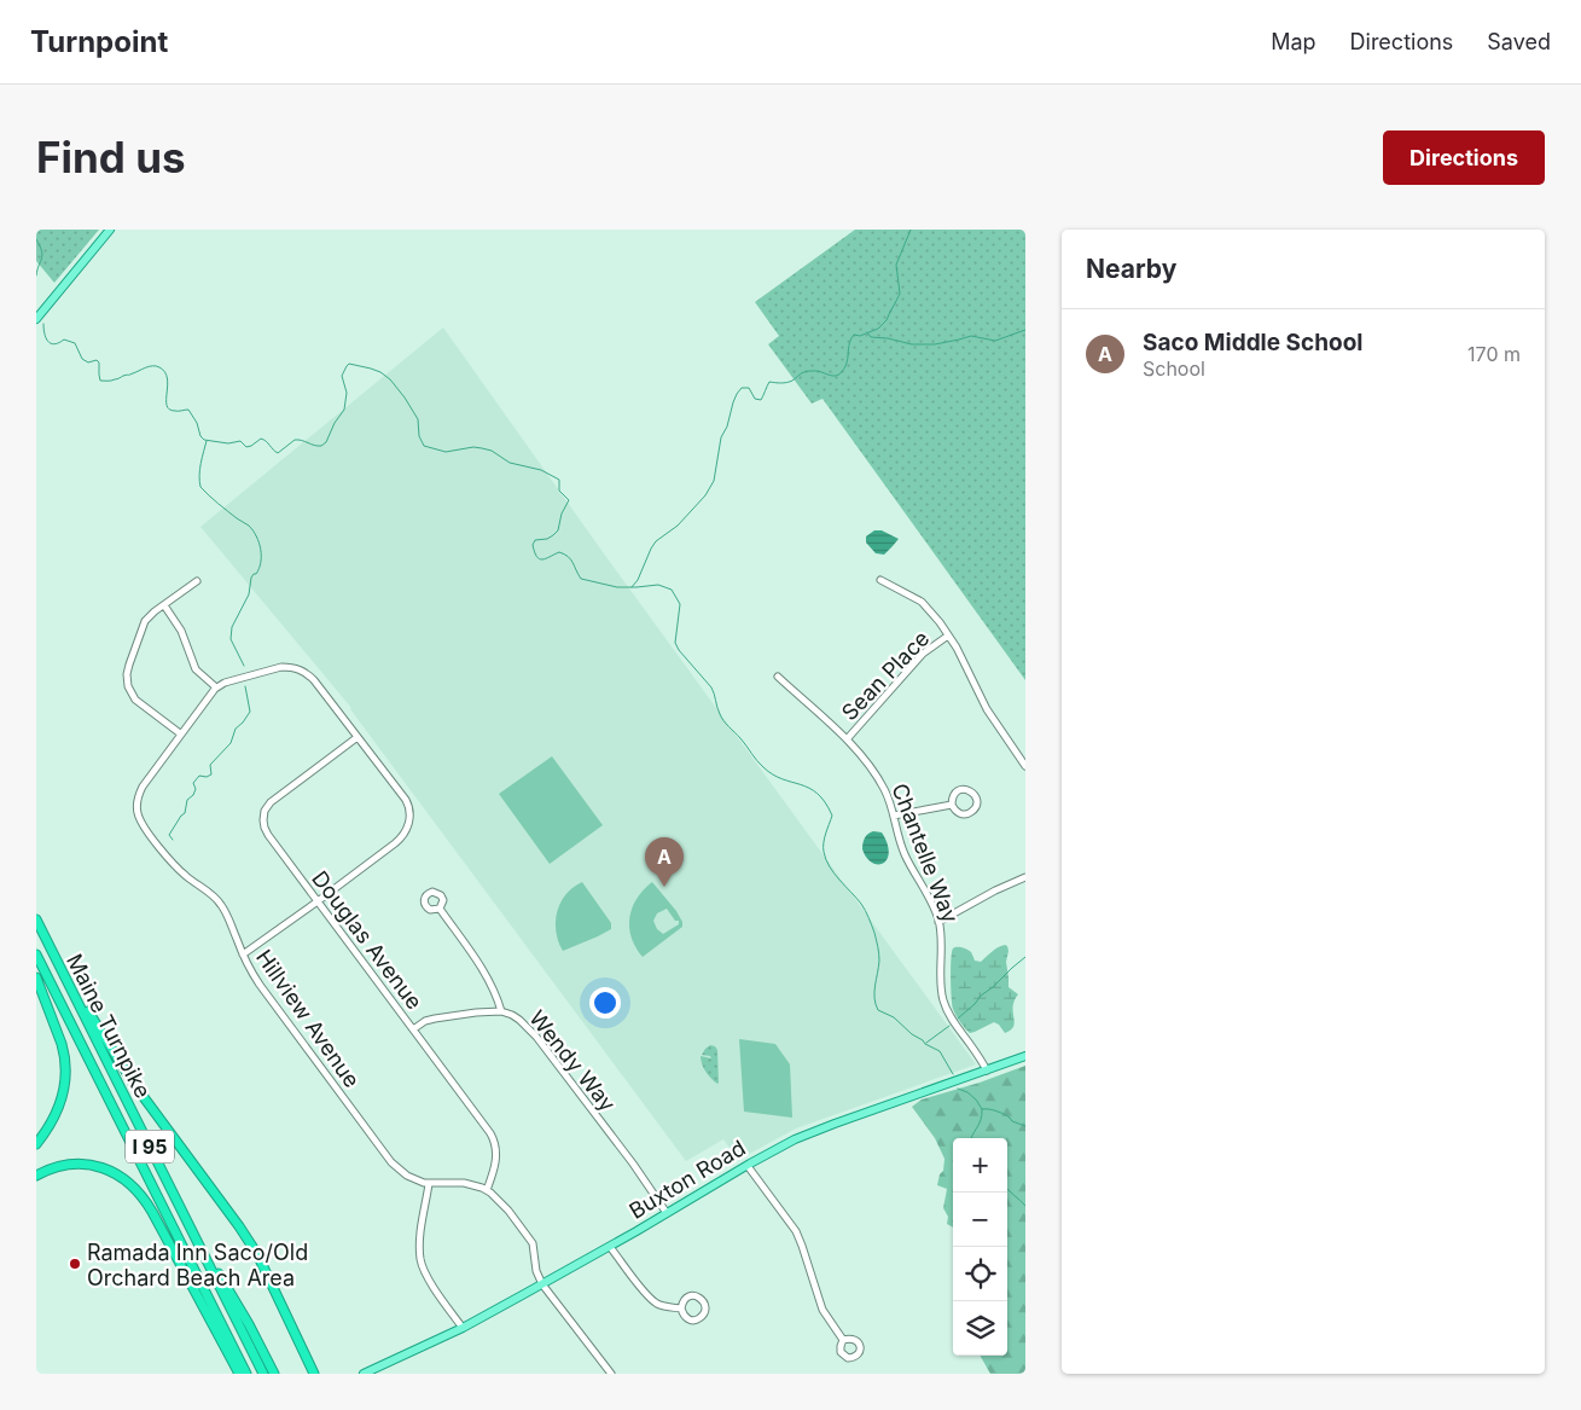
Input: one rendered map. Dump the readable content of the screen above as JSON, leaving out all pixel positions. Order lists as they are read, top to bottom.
{
  "streets": {
    "highway": ["Maine Turnpike", "I 95"],
    "main road": ["Buxton Road"],
    "street": [
      "Sean Place",
      "Chantelle Way",
      "Douglas Avenue",
      "Hillview Avenue",
      "Wendy Way"
    ]
  },
  "crossings": [
    ["Sean Place", "Chantelle Way"],
    ["Chantelle Way", "Buxton Road"],
    ["Douglas Avenue", "Hillview Avenue"],
    ["Douglas Avenue", "Wendy Way"],
    ["Hillview Avenue", "Buxton Road"],
    ["Wendy Way", "Buxton Road"]
  ],
  "places": ["Ramada Inn Saco/Old Orchard Beach Area"],
  "page": {
    "header": "Turnpoint",
    "nav": ["Map", "Directions", "Saved"],
    "buttons": "Directions",
    "title": "Find us",
    "heading": "Nearby",
    "list": [
      {
        "mark": "A",
        "name": "Saco Middle School",
        "note": "School",
        "value": "170 m"
      }
    ],
    "pins": "A",
    "map_buttons": ["+", "−"]
  }
}
